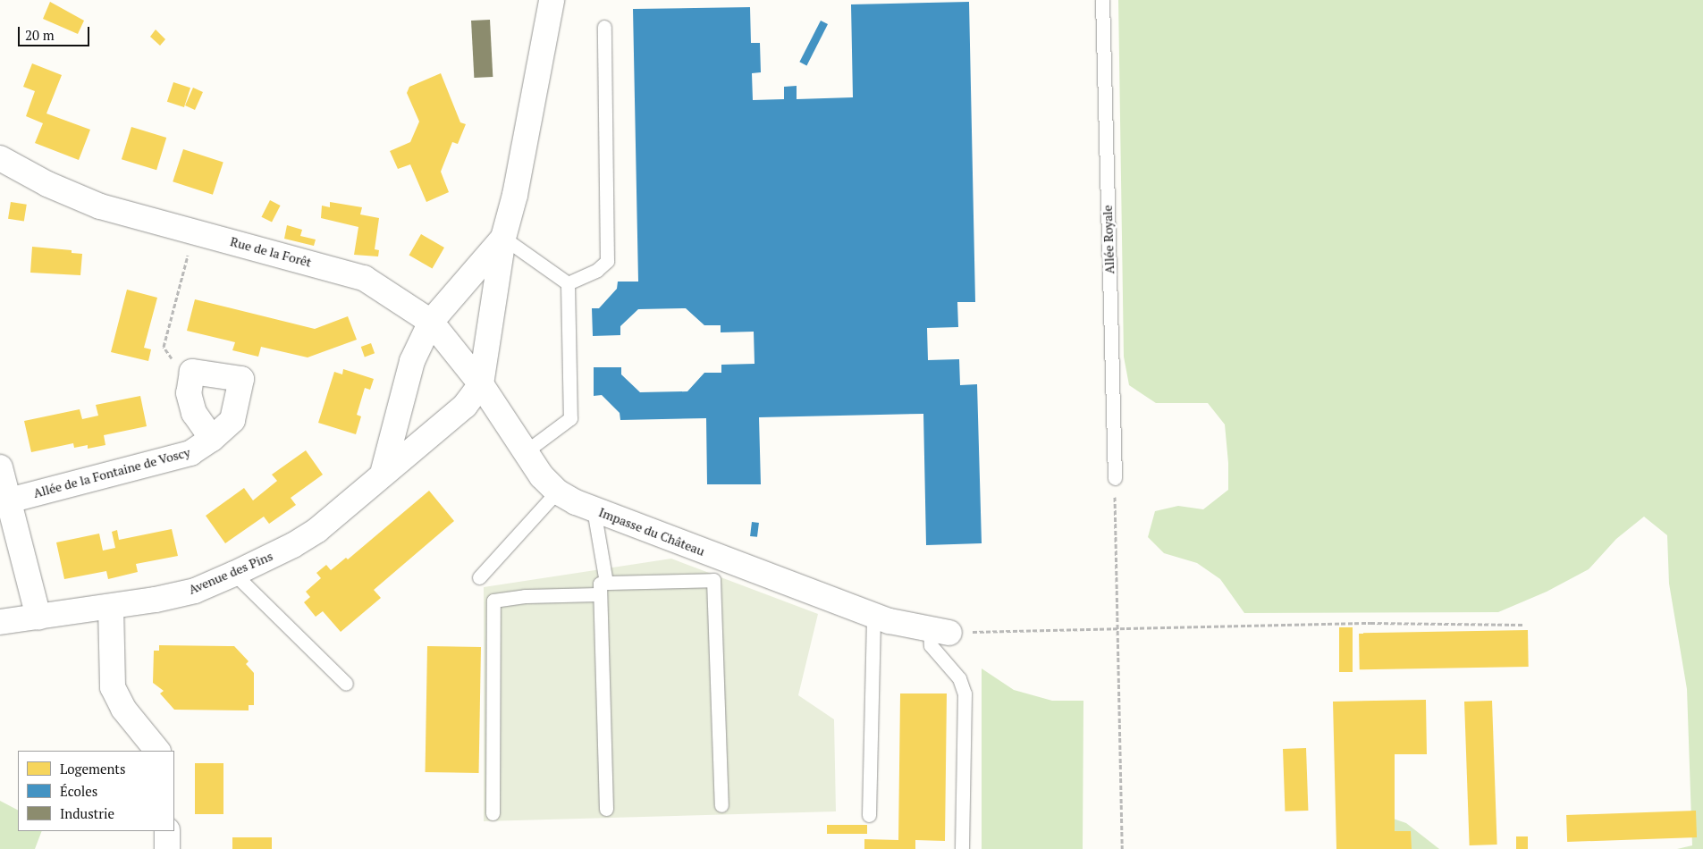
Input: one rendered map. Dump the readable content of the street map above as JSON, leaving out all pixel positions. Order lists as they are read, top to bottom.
{
  "streets": {
    "street": [
      "Rue de la Forêt",
      "Allée de la Fontaine de Voscy",
      "Impasse du Château",
      "Avenue des Pins"
    ],
    "lane": ["Allée Royale"]
  },
  "crossings": [
    ["Rue de la Forêt", "Impasse du Château"],
    ["Impasse du Château", "Avenue des Pins"]
  ],
  "legend": ["Logements", "Écoles", "Industrie"],
  "scale_bar": "20 m"
}
